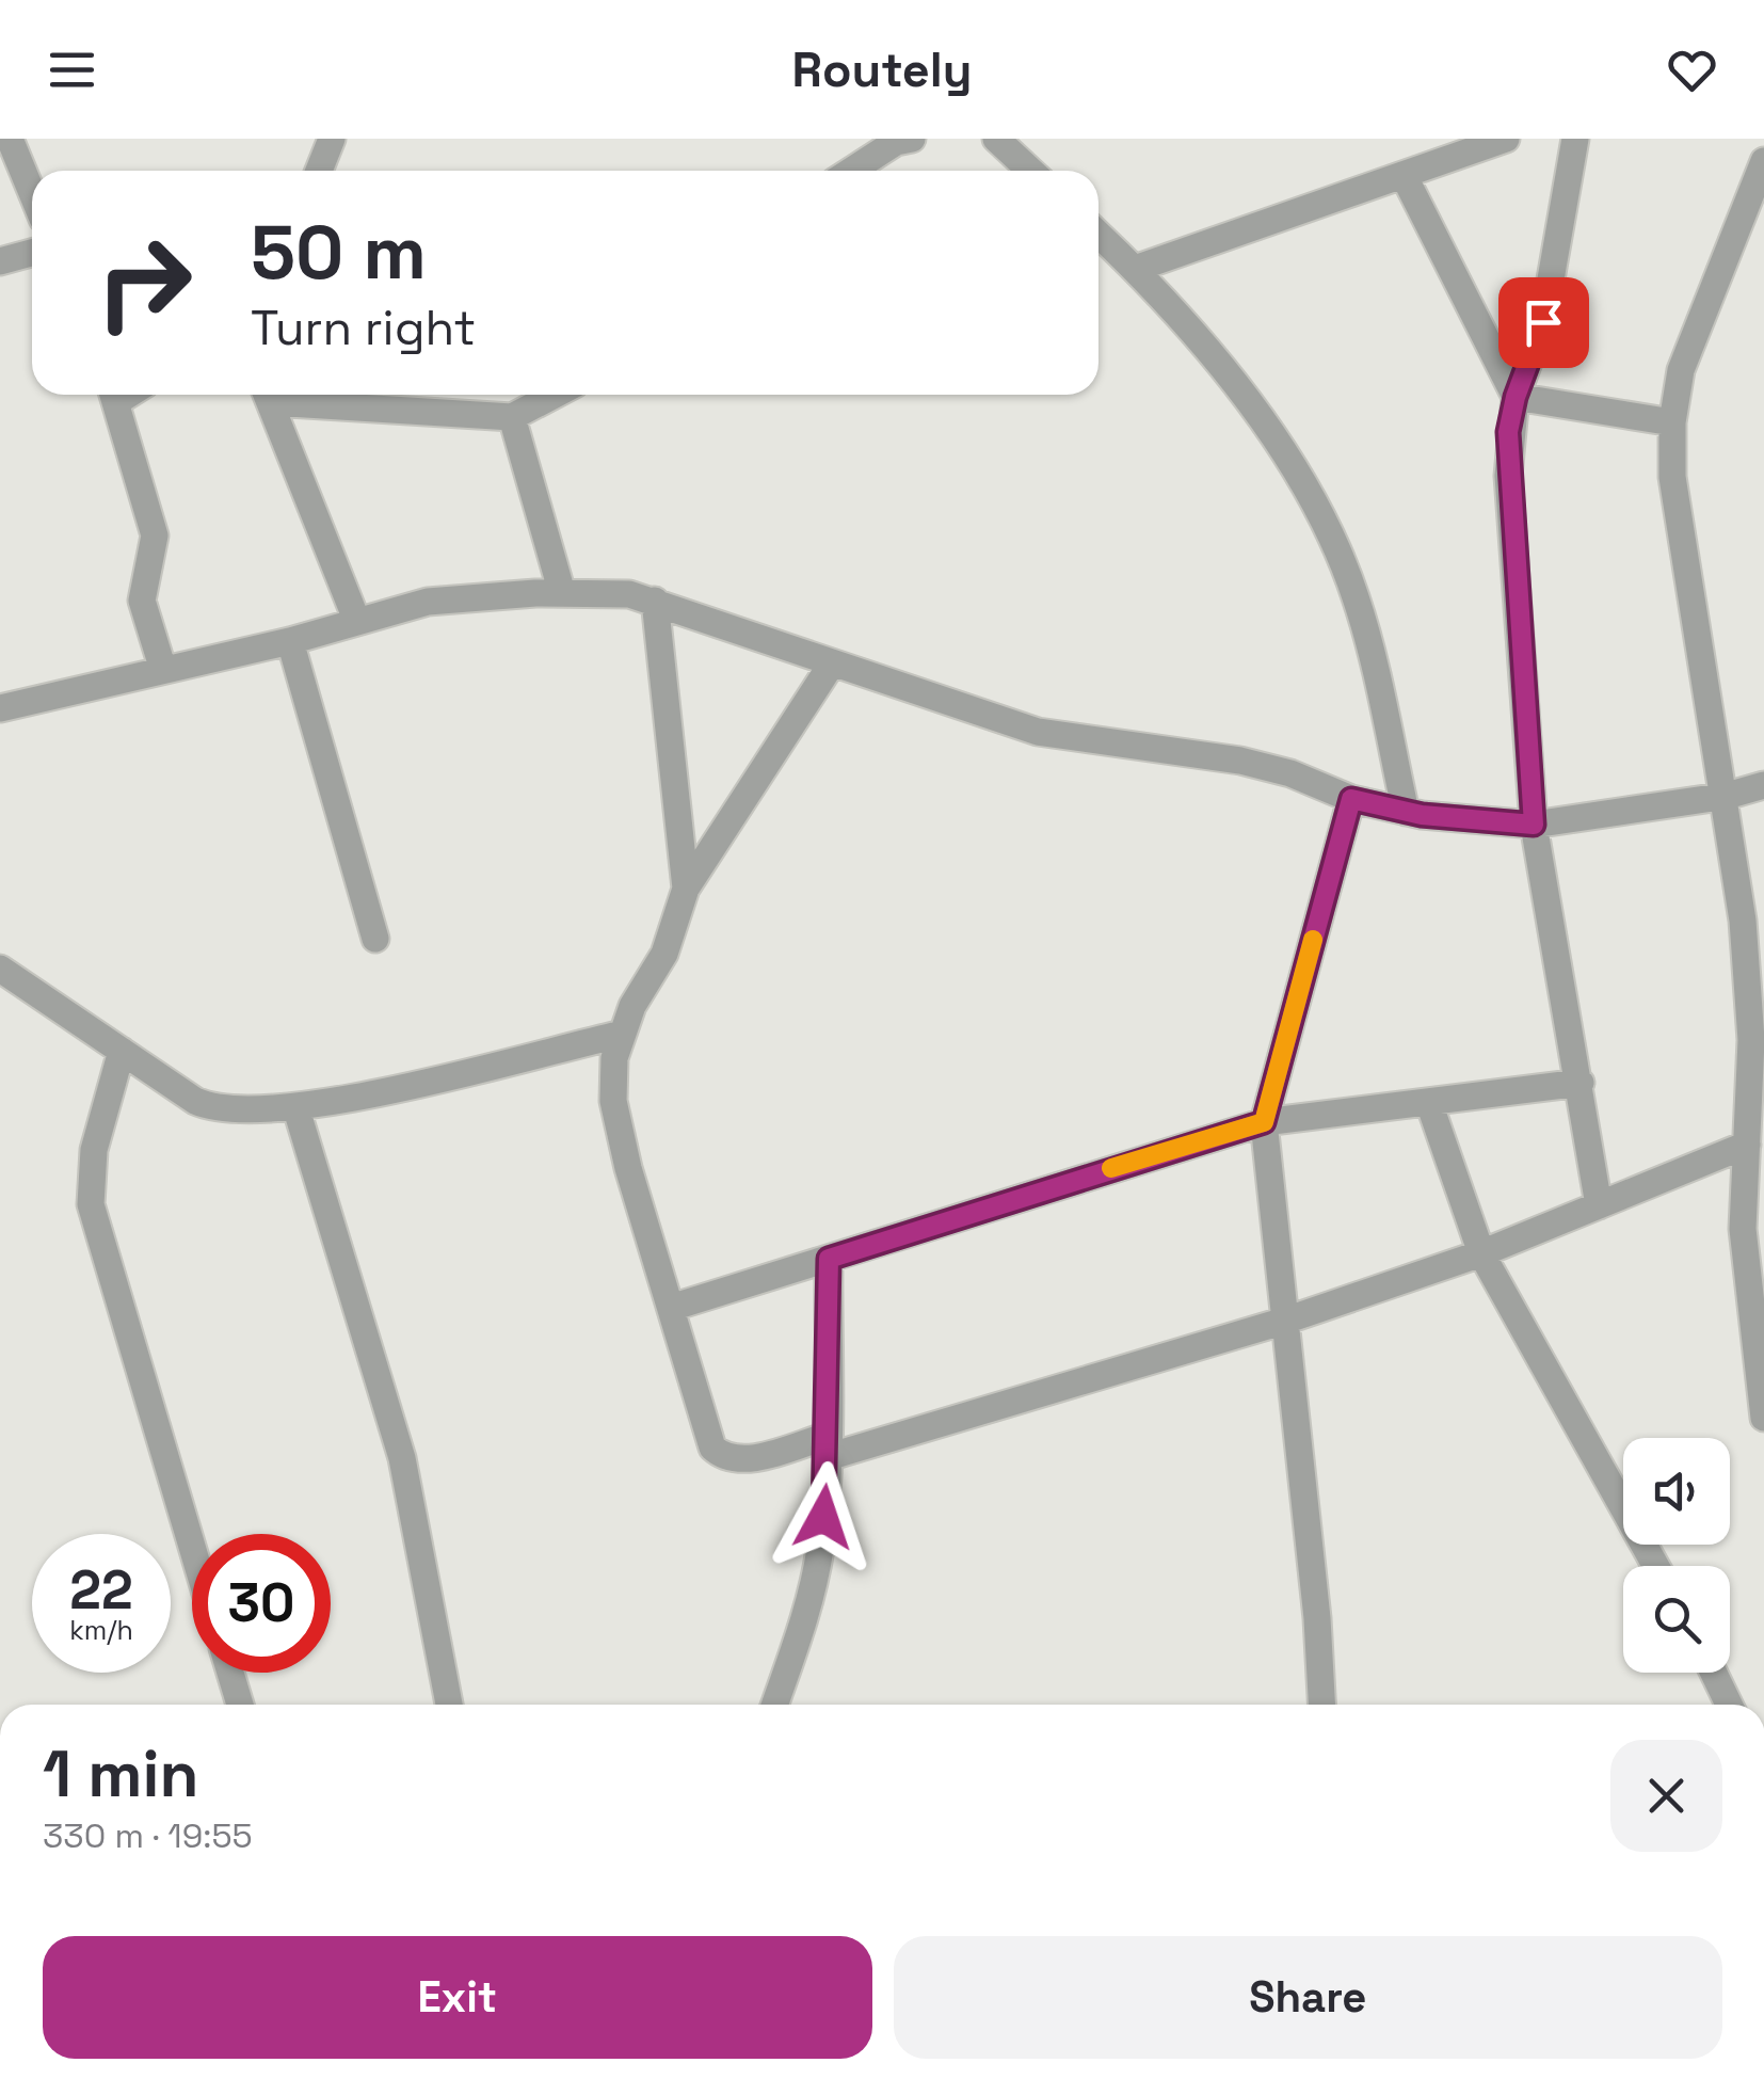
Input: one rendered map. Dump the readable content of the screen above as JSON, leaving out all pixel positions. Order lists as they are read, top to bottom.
{
  "page": {
    "header": "Routely",
    "turn": ["50 m", "Turn right"],
    "speed": "22 km/h",
    "limit": "30",
    "heading": ["1 min", "330 m · 19:55"],
    "buttons": ["Exit", "Share"]
  }
}
